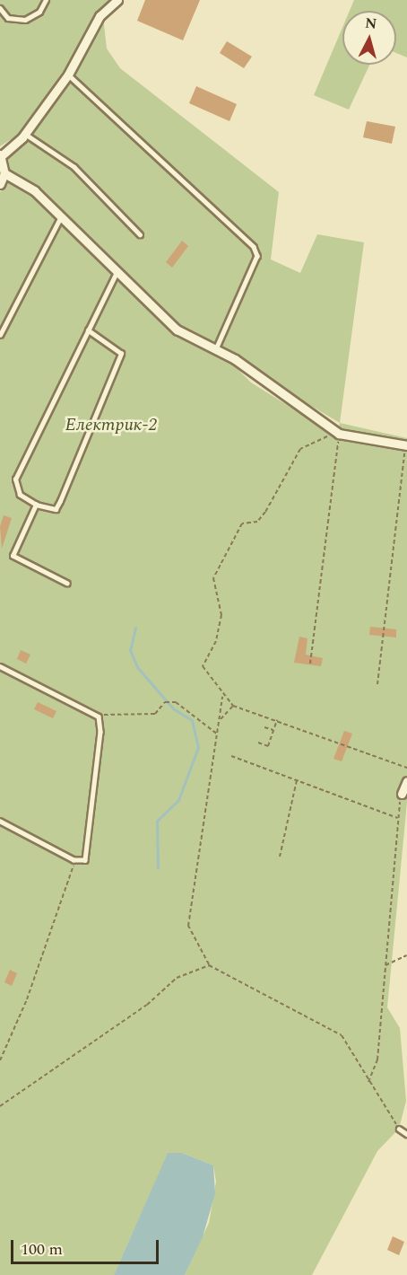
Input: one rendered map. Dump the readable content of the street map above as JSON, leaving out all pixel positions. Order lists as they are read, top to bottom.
{
  "parks": ["Електрик-2"],
  "scale_bar": "100 m",
  "north": "top"
}
